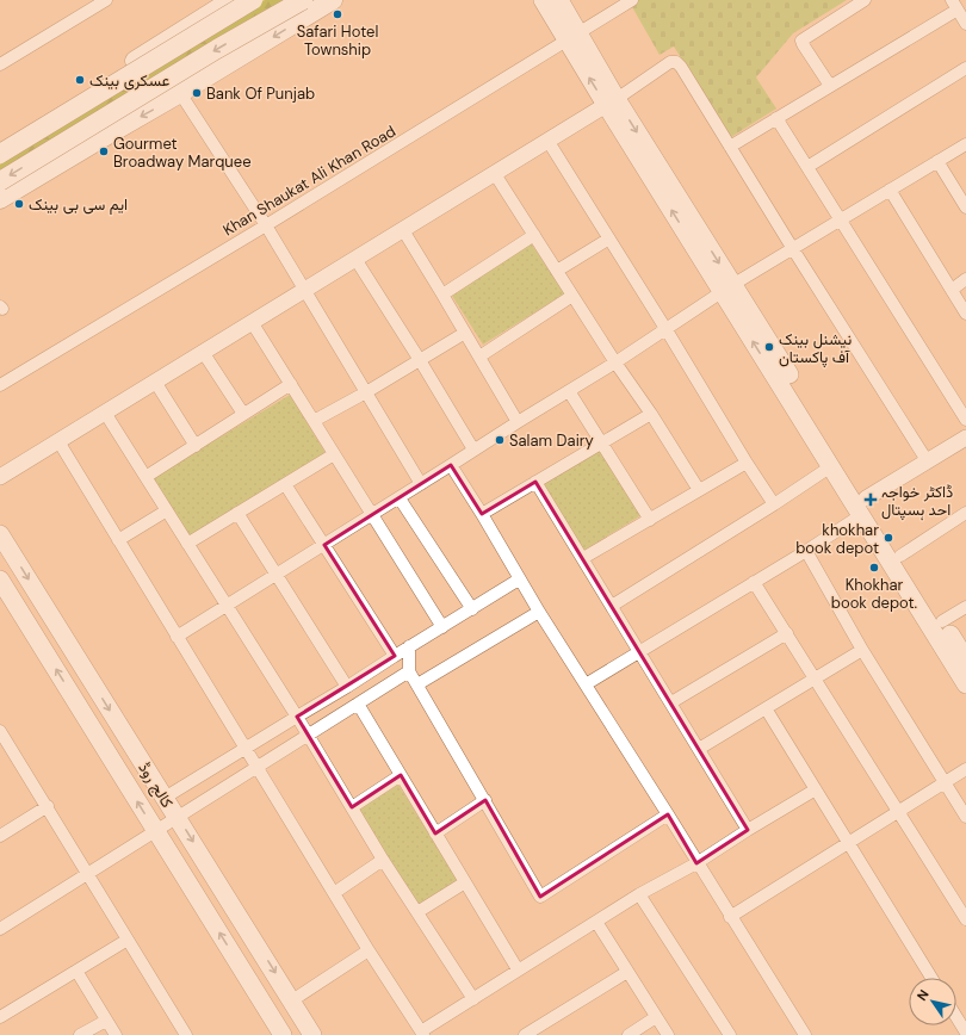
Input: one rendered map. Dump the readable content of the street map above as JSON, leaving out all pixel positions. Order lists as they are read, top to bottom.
{
  "streets": {
    "main road": ["کالج روڈ"],
    "street": ["Khan Shaukat Ali Khan Road"]
  },
  "places": {
    "other": [
      "Safari Hotel Township",
      "عسکری بینک",
      "Bank Of Punjab",
      "Gourmet Broadway Marquee",
      "ایم سی بی بینک",
      "نیشنل بینک آف پاکستان",
      "Salam Dairy",
      "khokhar book depot",
      "Khokhar book depot."
    ],
    "health": ["ڈاکٹر خواجہ احد ہسپتال"]
  },
  "north": "top left"
}
